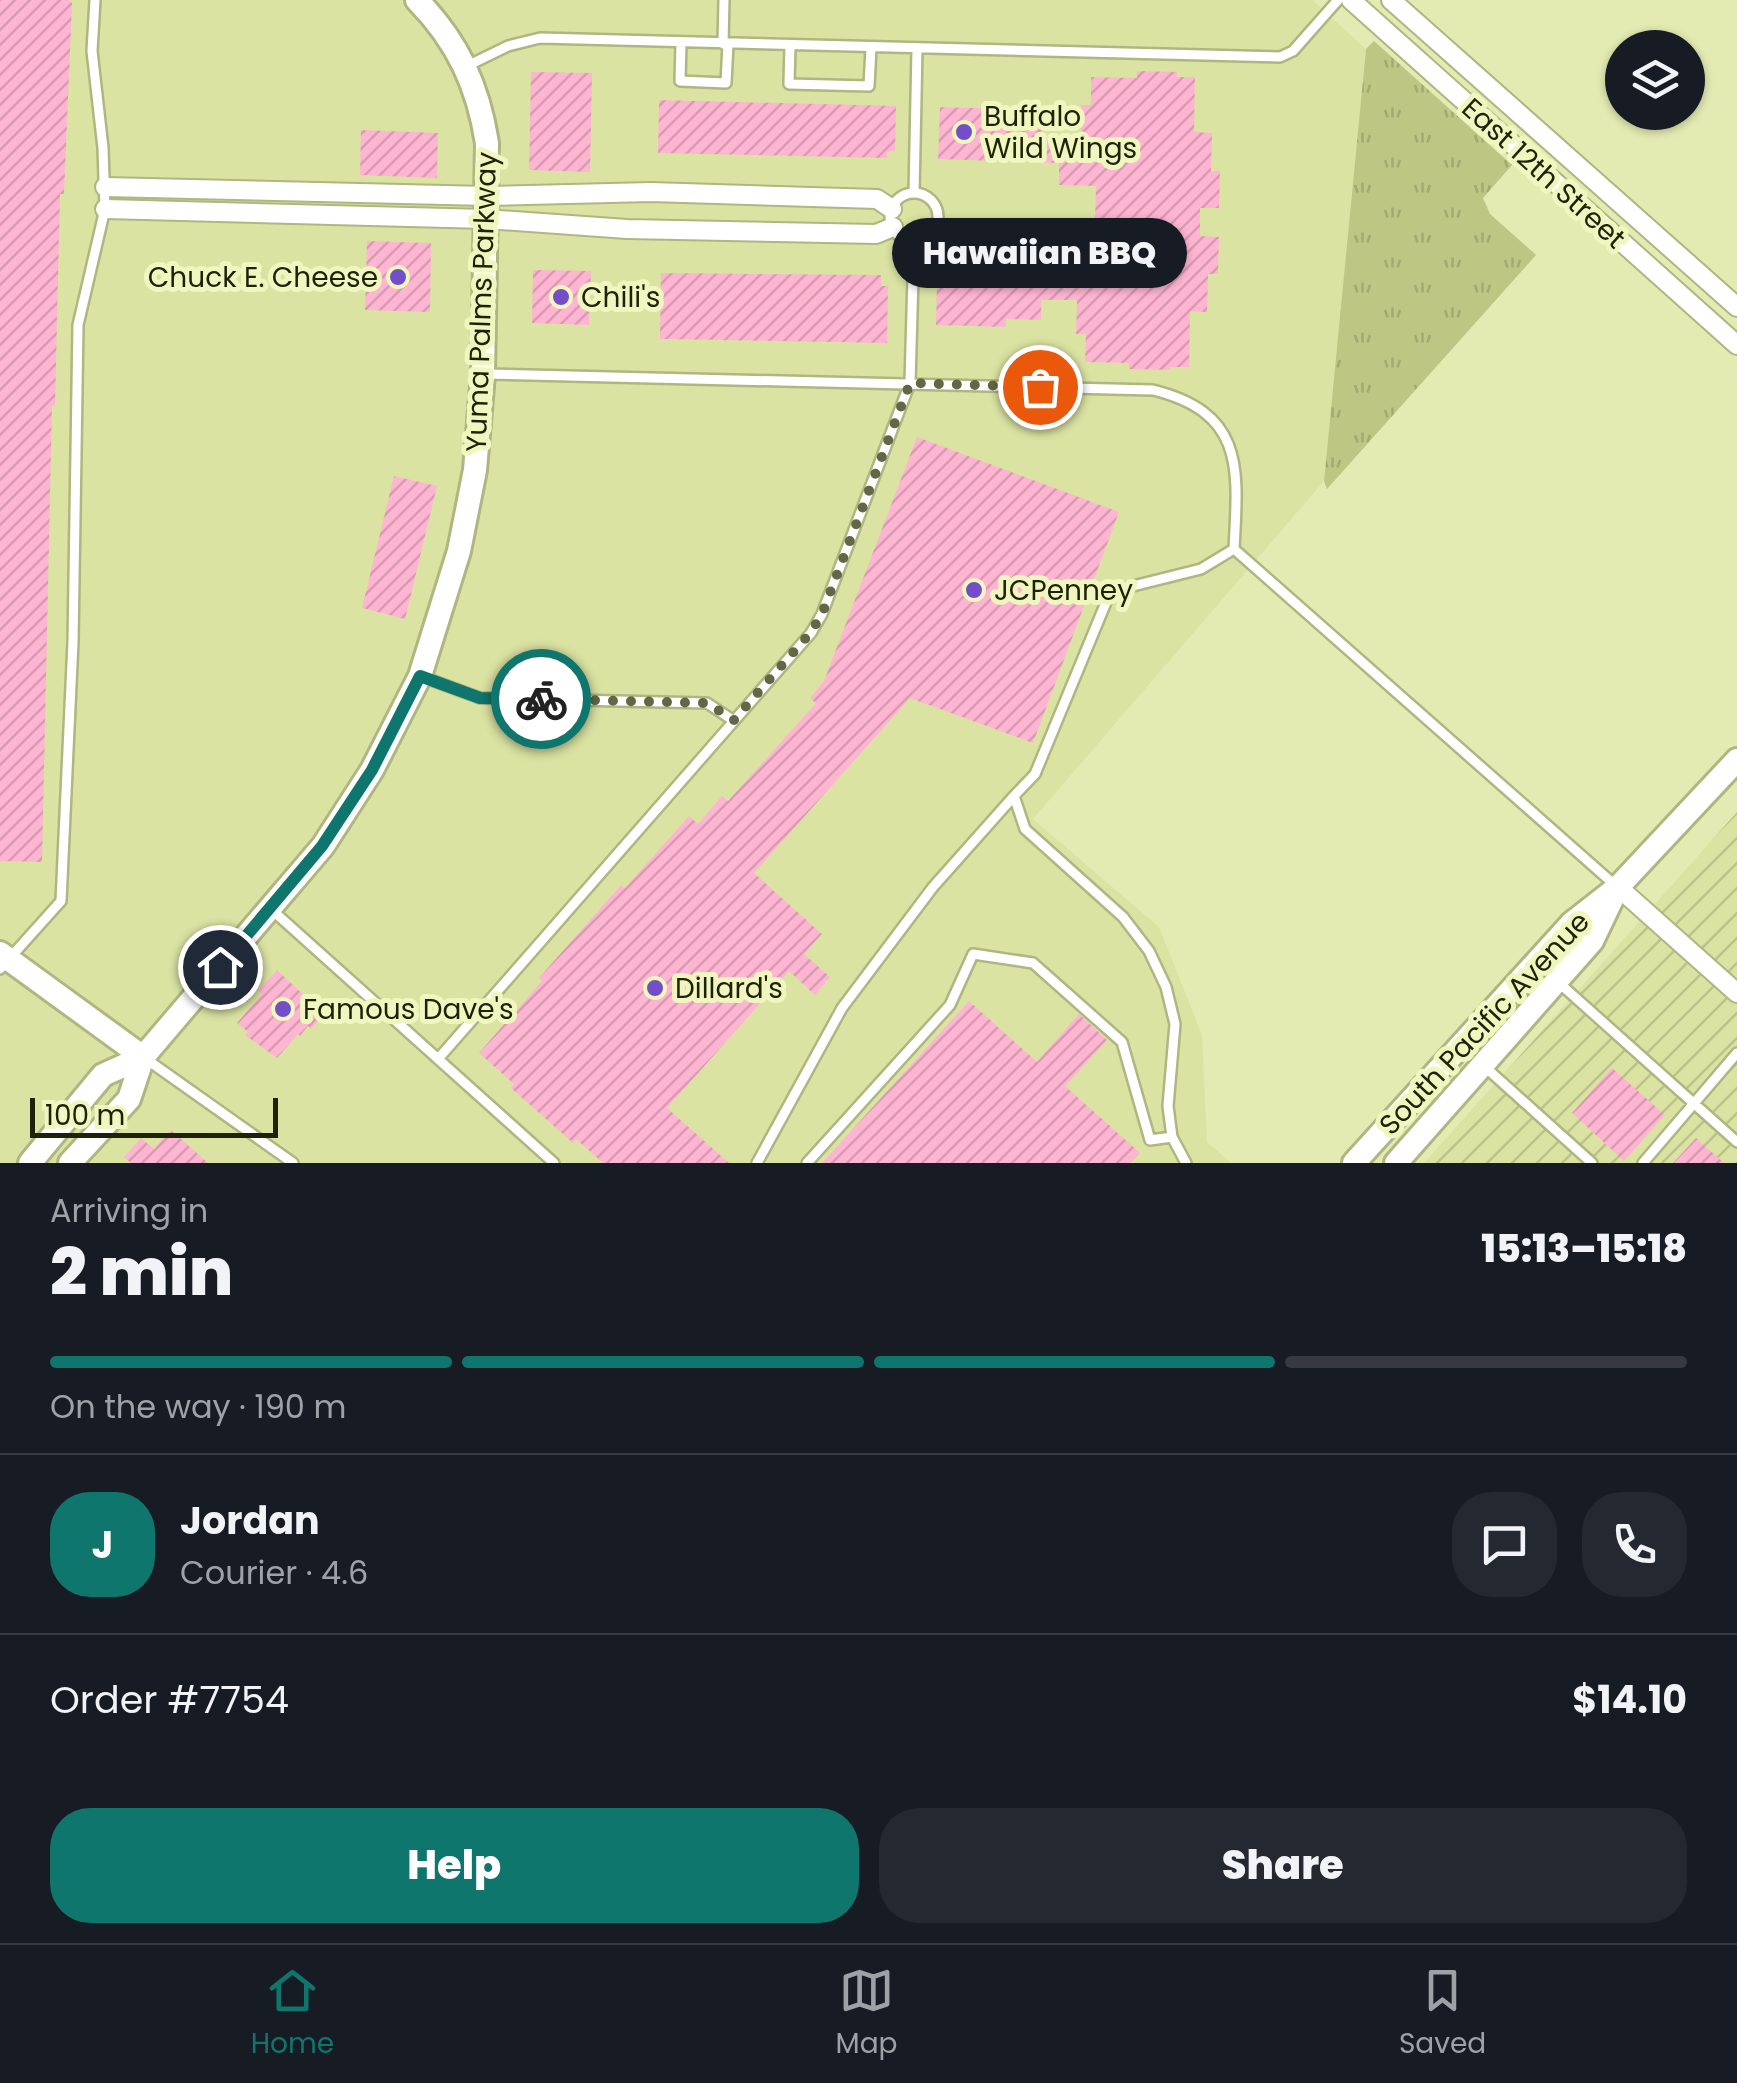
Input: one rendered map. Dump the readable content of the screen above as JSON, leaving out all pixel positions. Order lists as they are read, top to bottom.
{
  "streets": {
    "street": ["East 12th Street", "Yuma Palms Parkway", "South Pacific Avenue"]
  },
  "places": [
    "Buffalo Wild Wings",
    "Chuck E. Cheese",
    "Chili's",
    "Hawaiian BBQ",
    "JCPenney",
    "Dillard's",
    "Famous Dave's"
  ],
  "scale_bar": "100 m",
  "page": {
    "bubble": "Hawaiian BBQ",
    "scale": "100 m",
    "heading": ["2 min", "Arriving in", "15:13–15:18"],
    "panel": [
      "Jordan",
      "Courier · 4.6",
      "Order #7754",
      "$14.10"
    ],
    "bar": "On the way · 190 m",
    "round": "J",
    "buttons": ["Help", "Share"],
    "tabs": ["Home", "Map", "Saved"]
  }
}
